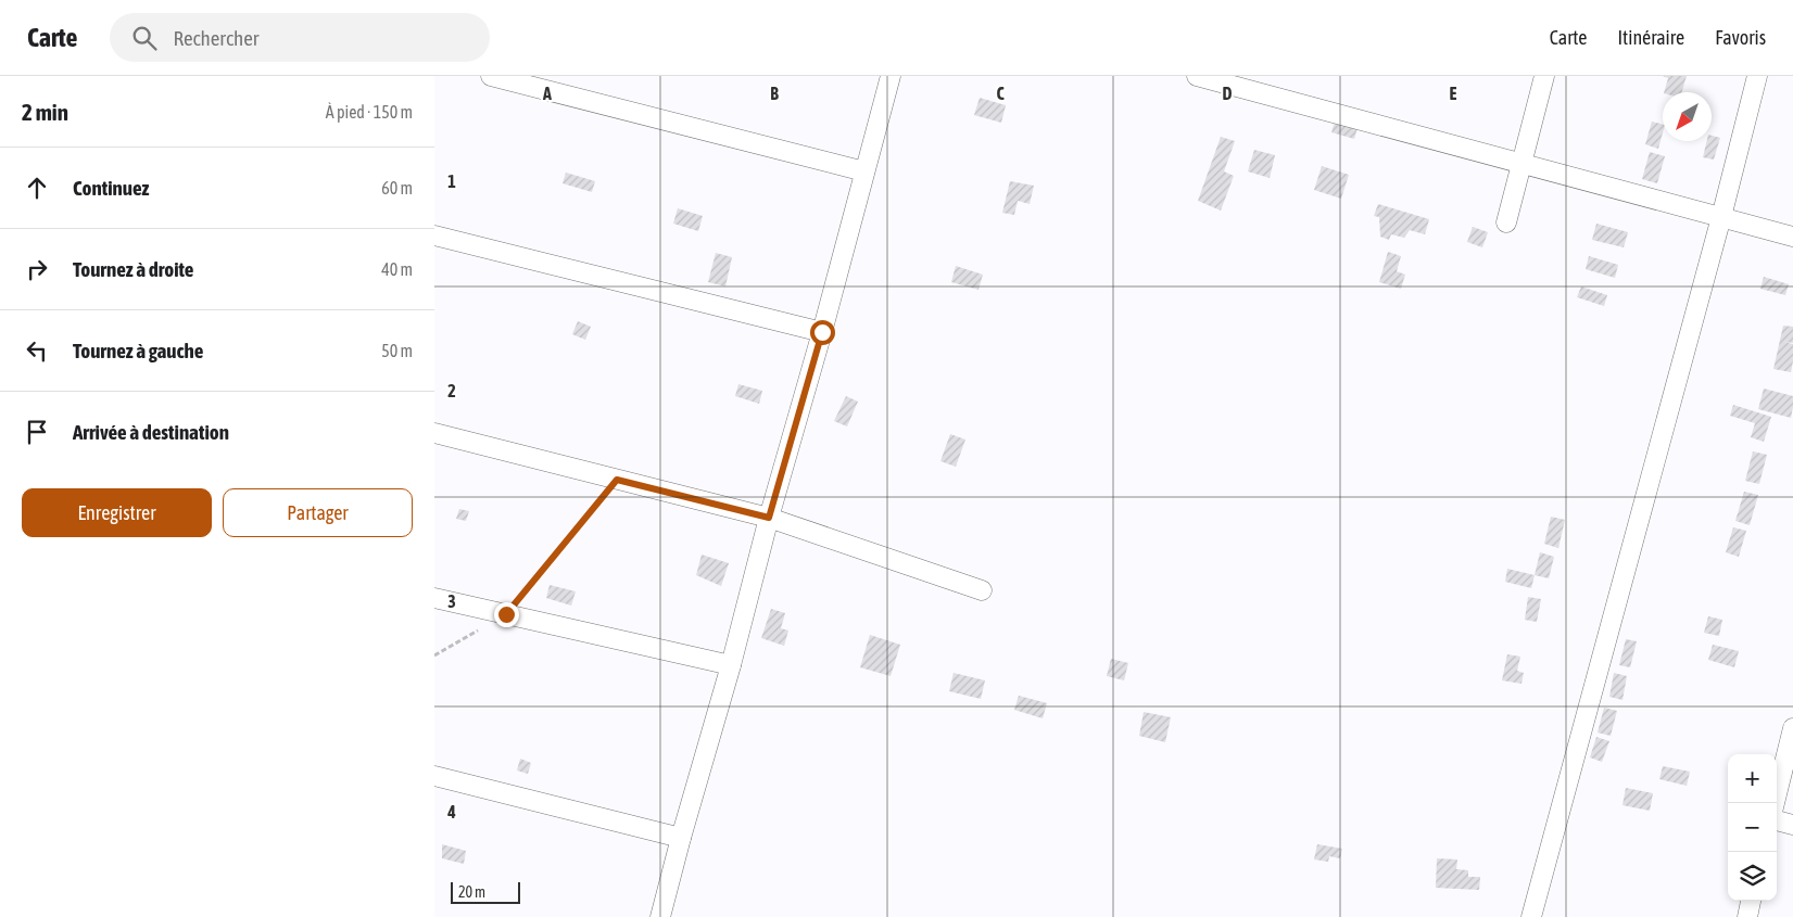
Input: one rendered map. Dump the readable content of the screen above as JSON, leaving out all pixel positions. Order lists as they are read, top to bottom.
{
  "scale_bar": "20 m",
  "north": "bottom left",
  "page": {
    "header": "Carte",
    "search": "Rechercher",
    "nav": ["Carte", "Itinéraire", "Favoris"],
    "heading": ["2 min", "À pied · 150 m"],
    "list": [
      ["Continuez", "60 m"],
      ["Tournez à droite", "40 m"],
      ["Tournez à gauche", "50 m"],
      "Arrivée à destination"
    ],
    "buttons": ["Enregistrer", "Partager"],
    "map_buttons": ["+", "−"],
    "scale": "20 m"
  },
  "grid": {
    "columns": [
      "A",
      "B",
      "C",
      "D",
      "E"
    ],
    "rows": [
      "1",
      "2",
      "3",
      "4"
    ]
  }
}
